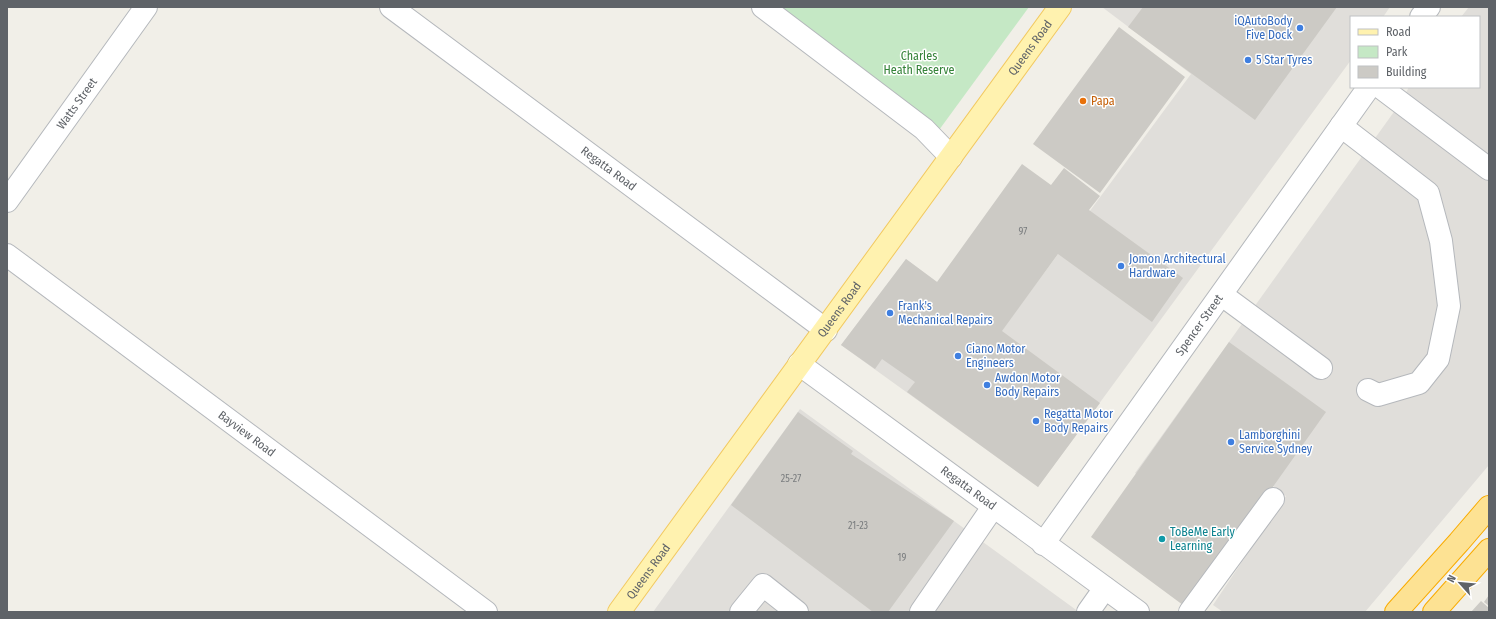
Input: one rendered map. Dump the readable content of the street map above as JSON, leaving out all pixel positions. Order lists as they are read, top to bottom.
{
  "streets": {
    "main road": ["Queens Road"],
    "street": [
      "Watts Street",
      "Regatta Road",
      "Spencer Street",
      "Bayview Road"
    ]
  },
  "crossings": [
    ["Queens Road", "Regatta Road"],
    ["Regatta Road", "Spencer Street"]
  ],
  "parks": ["Charles Heath Reserve"],
  "places": [
    "iQAutoBody Five Dock",
    "5 Star Tyres",
    "Papa",
    "Jomon Architectural Hardware",
    "Frank's Mechanical Repairs",
    "Ciano Motor Engineers",
    "Awdon Motor Body Repairs",
    "Regatta Motor Body Repairs",
    "Lamborghini Service Sydney",
    "ToBeMe Early Learning"
  ],
  "house_numbers": [
    "97",
    "25-27",
    "21-23",
    "19"
  ],
  "legend": ["Road", "Park", "Building"],
  "north": "top left"
}
